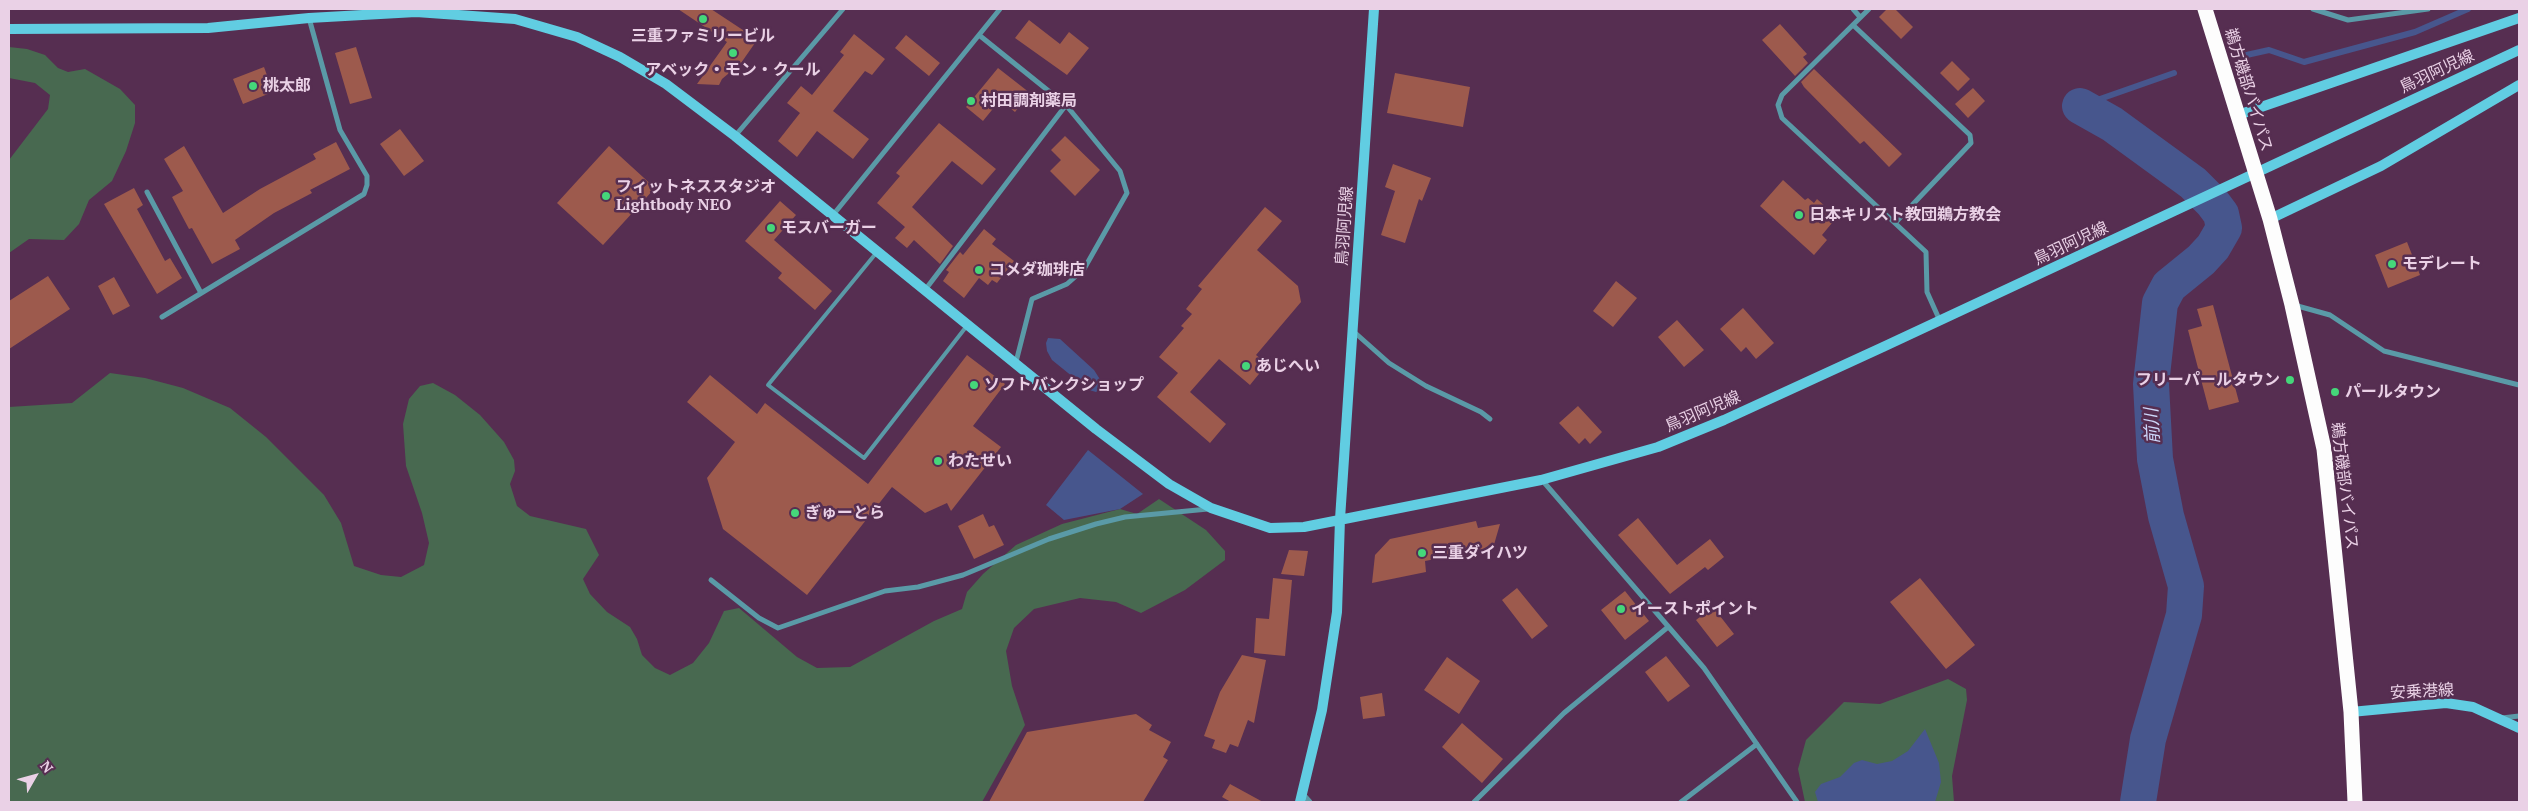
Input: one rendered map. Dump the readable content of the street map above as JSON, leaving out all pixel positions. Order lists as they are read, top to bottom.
{
  "streets": {
    "highway": ["鵜方磯部バイパス"],
    "main road": ["鳥羽阿児線", "安乗港線"]
  },
  "crossings": [
    ["鵜方磯部バイパス", "安乗港線"]
  ],
  "water": ["前川"],
  "places": [
    "三重ファミリービル",
    "アベック・モン・クール",
    "桃太郎",
    "村田調剤薬局",
    "フィットネススタジオ Lightbody NEO",
    "日本キリスト教団鵜方教会",
    "モスバーガー",
    "モデレート",
    "コメダ珈琲店",
    "あじへい",
    "フリーパールタウン",
    "ソフトバンクショップ",
    "パールタウン",
    "わたせい",
    "ぎゅーとら",
    "三重ダイハツ",
    "イーストポイント"
  ],
  "north": "top right"
}
